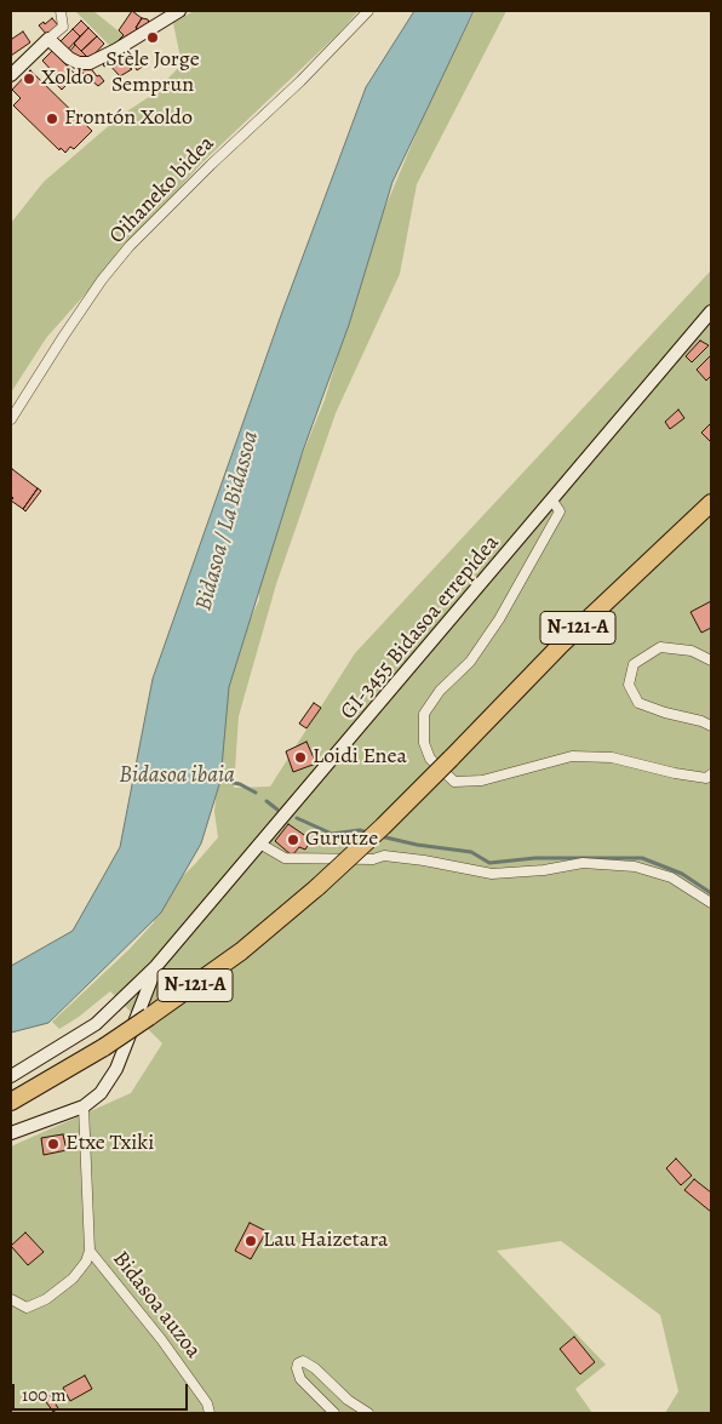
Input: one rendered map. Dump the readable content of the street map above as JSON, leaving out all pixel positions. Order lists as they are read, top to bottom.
{
  "streets": {
    "highway": ["N-121-A"],
    "street": ["Oihaneko bidea", "GI-3455 Bidasoa errepidea", "Bidasoa auzoa"]
  },
  "water": ["Bidasoa / La Bidassoa", "Bidasoa ibaia"],
  "places": [
    "Stèle Jorge Semprun",
    "Xoldo",
    "Frontón Xoldo",
    "Loidi Enea",
    "Gurutze",
    "Etxe Txiki",
    "Lau Haizetara"
  ],
  "scale_bar": "100 m"
}
